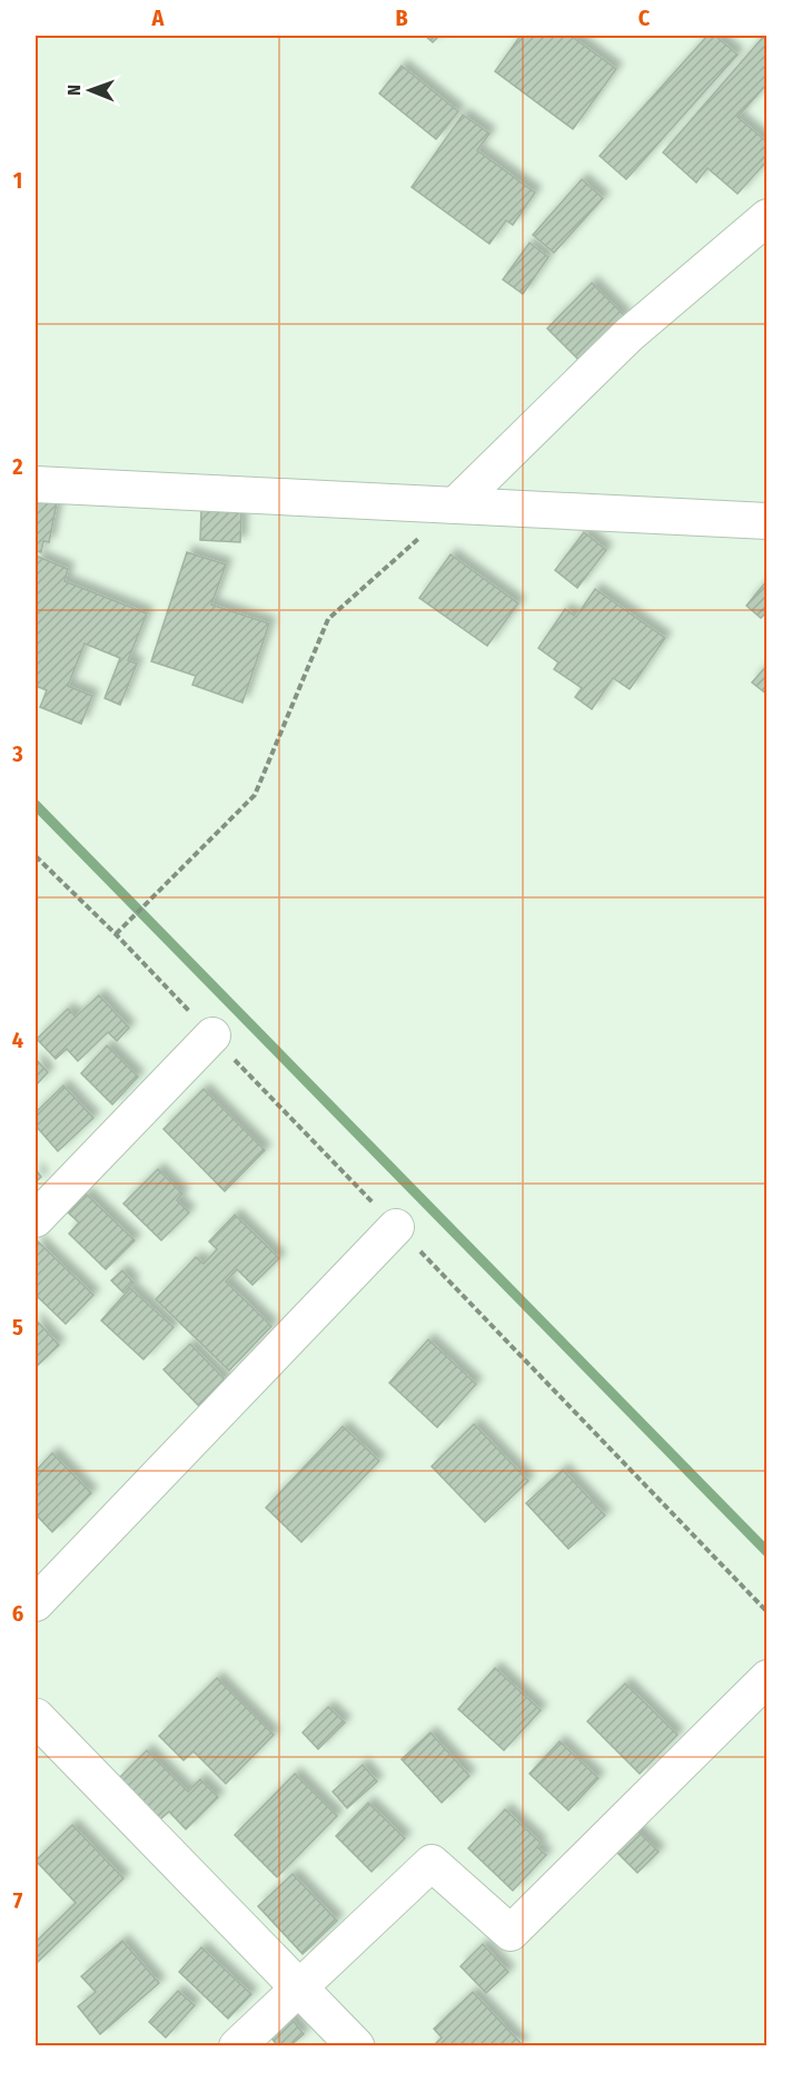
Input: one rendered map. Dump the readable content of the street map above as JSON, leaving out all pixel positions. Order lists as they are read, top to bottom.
{
  "north": "left",
  "grid": {
    "columns": ["A", "B", "C"],
    "rows": [
      "1",
      "2",
      "3",
      "4",
      "5",
      "6",
      "7"
    ]
  }
}
